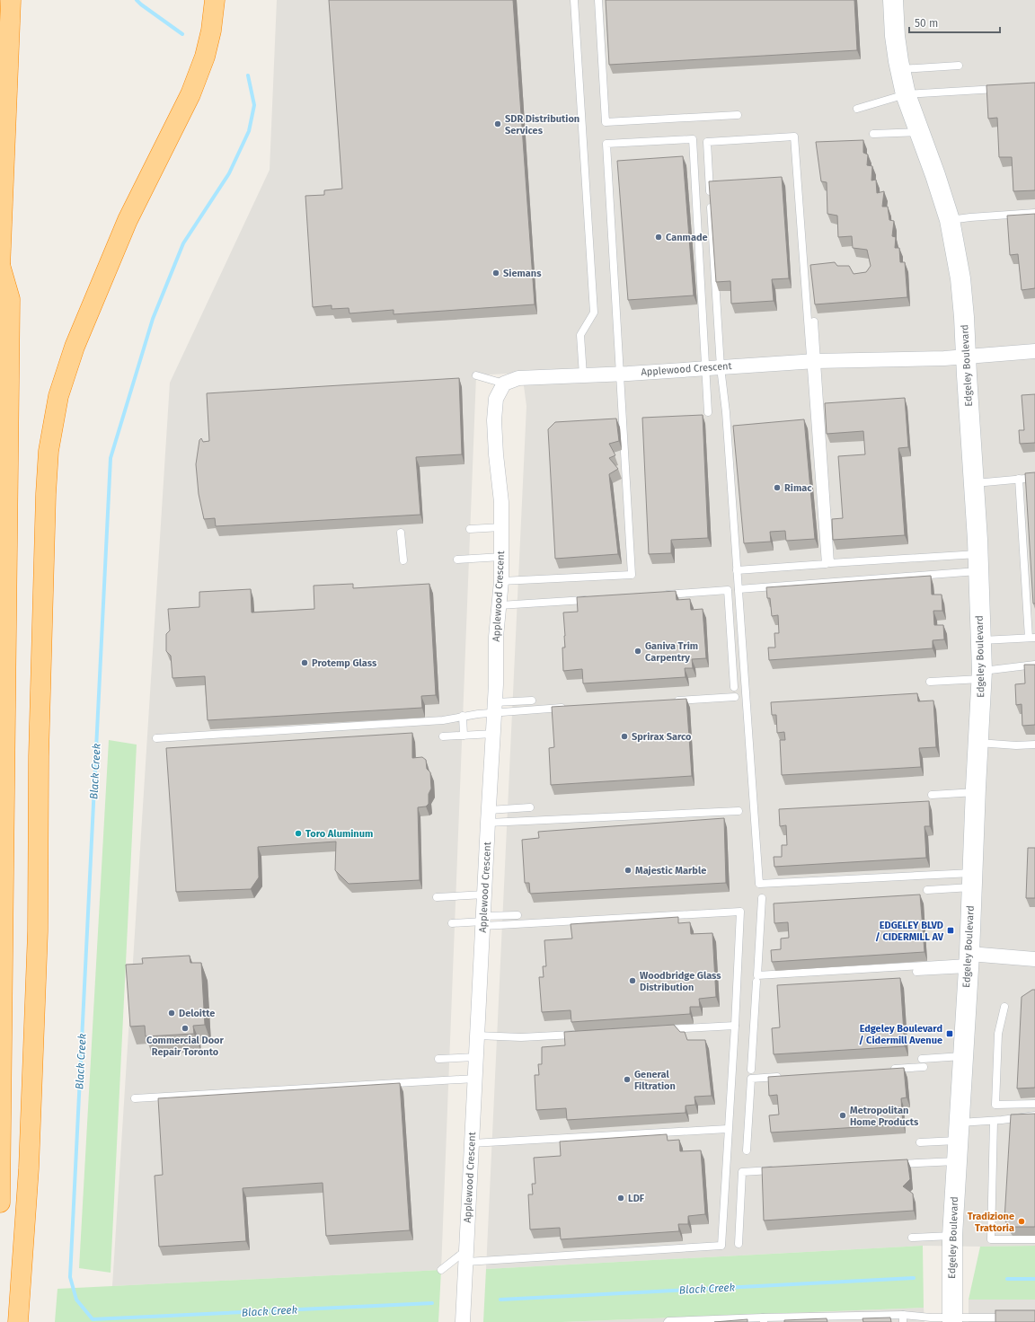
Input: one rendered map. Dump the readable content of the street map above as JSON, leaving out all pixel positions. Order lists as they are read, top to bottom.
{
  "streets": {
    "street": ["Edgeley Boulevard", "Applewood Crescent"]
  },
  "crossings": [
    ["Edgeley Boulevard", "Applewood Crescent"]
  ],
  "water": ["Black Creek"],
  "places": {
    "other": [
      "SDR Distribution Services",
      "Canmade",
      "Siemans",
      "Rimac",
      "Ganiva Trim Carpentry",
      "Protemp Glass",
      "Sprirax Sarco",
      "Toro Aluminum",
      "Majestic Marble",
      "Woodbridge Glass Distribution",
      "Deloitte",
      "Commercial Door Repair Toronto",
      "General Filtration",
      "Metropolitan Home Products",
      "LDF",
      "Tradizione Trattoria"
    ],
    "transit": ["EDGELEY BLVD / CIDERMILL AV", "Edgeley Boulevard / Cidermill Avenue"]
  },
  "scale_bar": "50 m"
}
